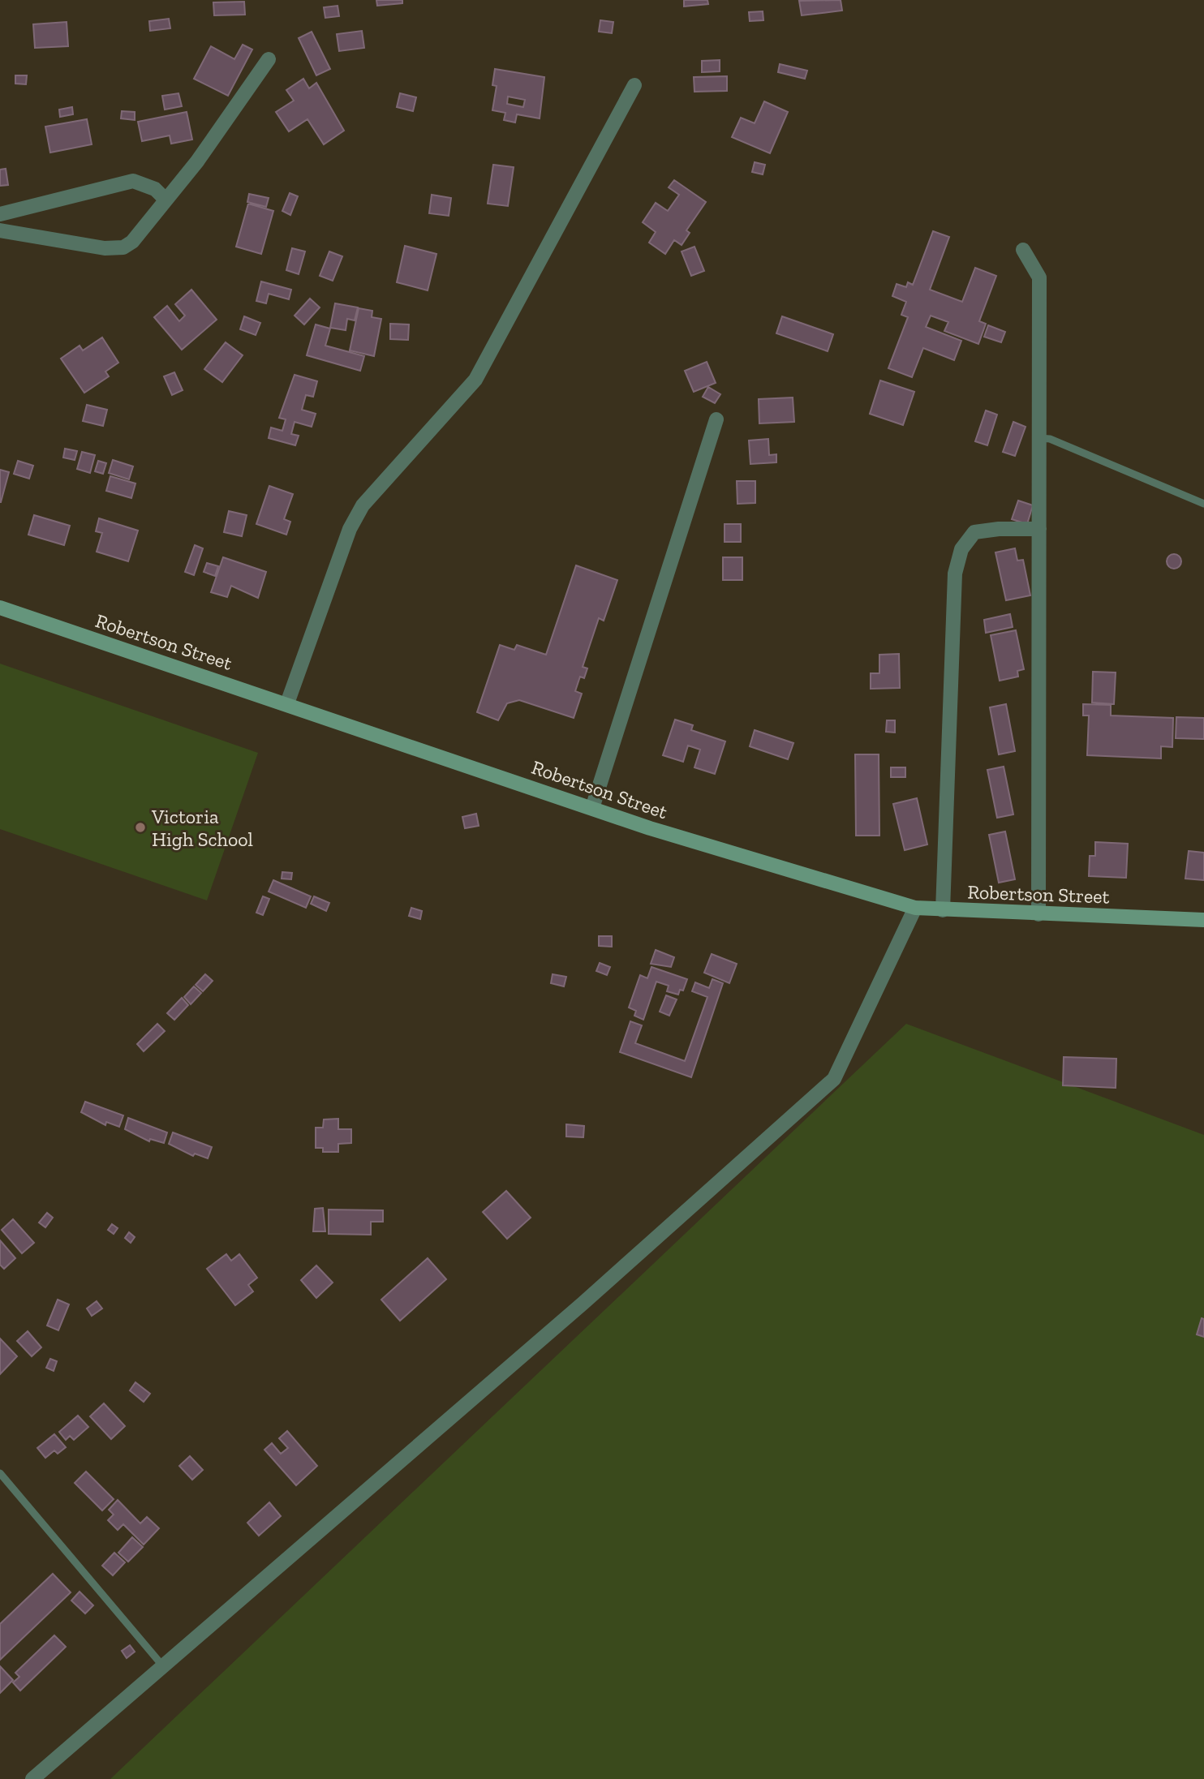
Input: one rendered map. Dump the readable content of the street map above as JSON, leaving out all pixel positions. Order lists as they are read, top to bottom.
{
  "streets": {
    "street": ["Robertson Street"]
  },
  "places": ["Victoria High School"]
}
